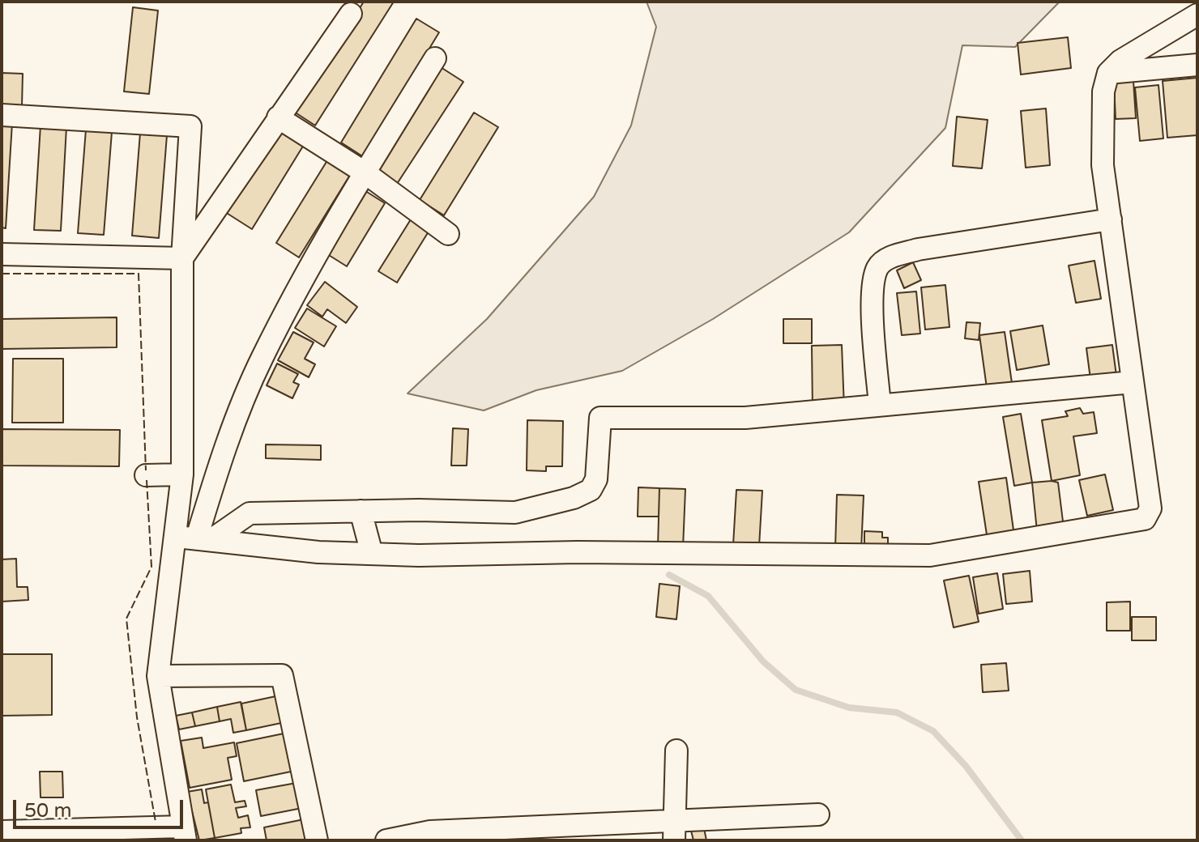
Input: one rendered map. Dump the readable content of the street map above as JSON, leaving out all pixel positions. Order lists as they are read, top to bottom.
{
  "scale_bar": "50 m"
}
